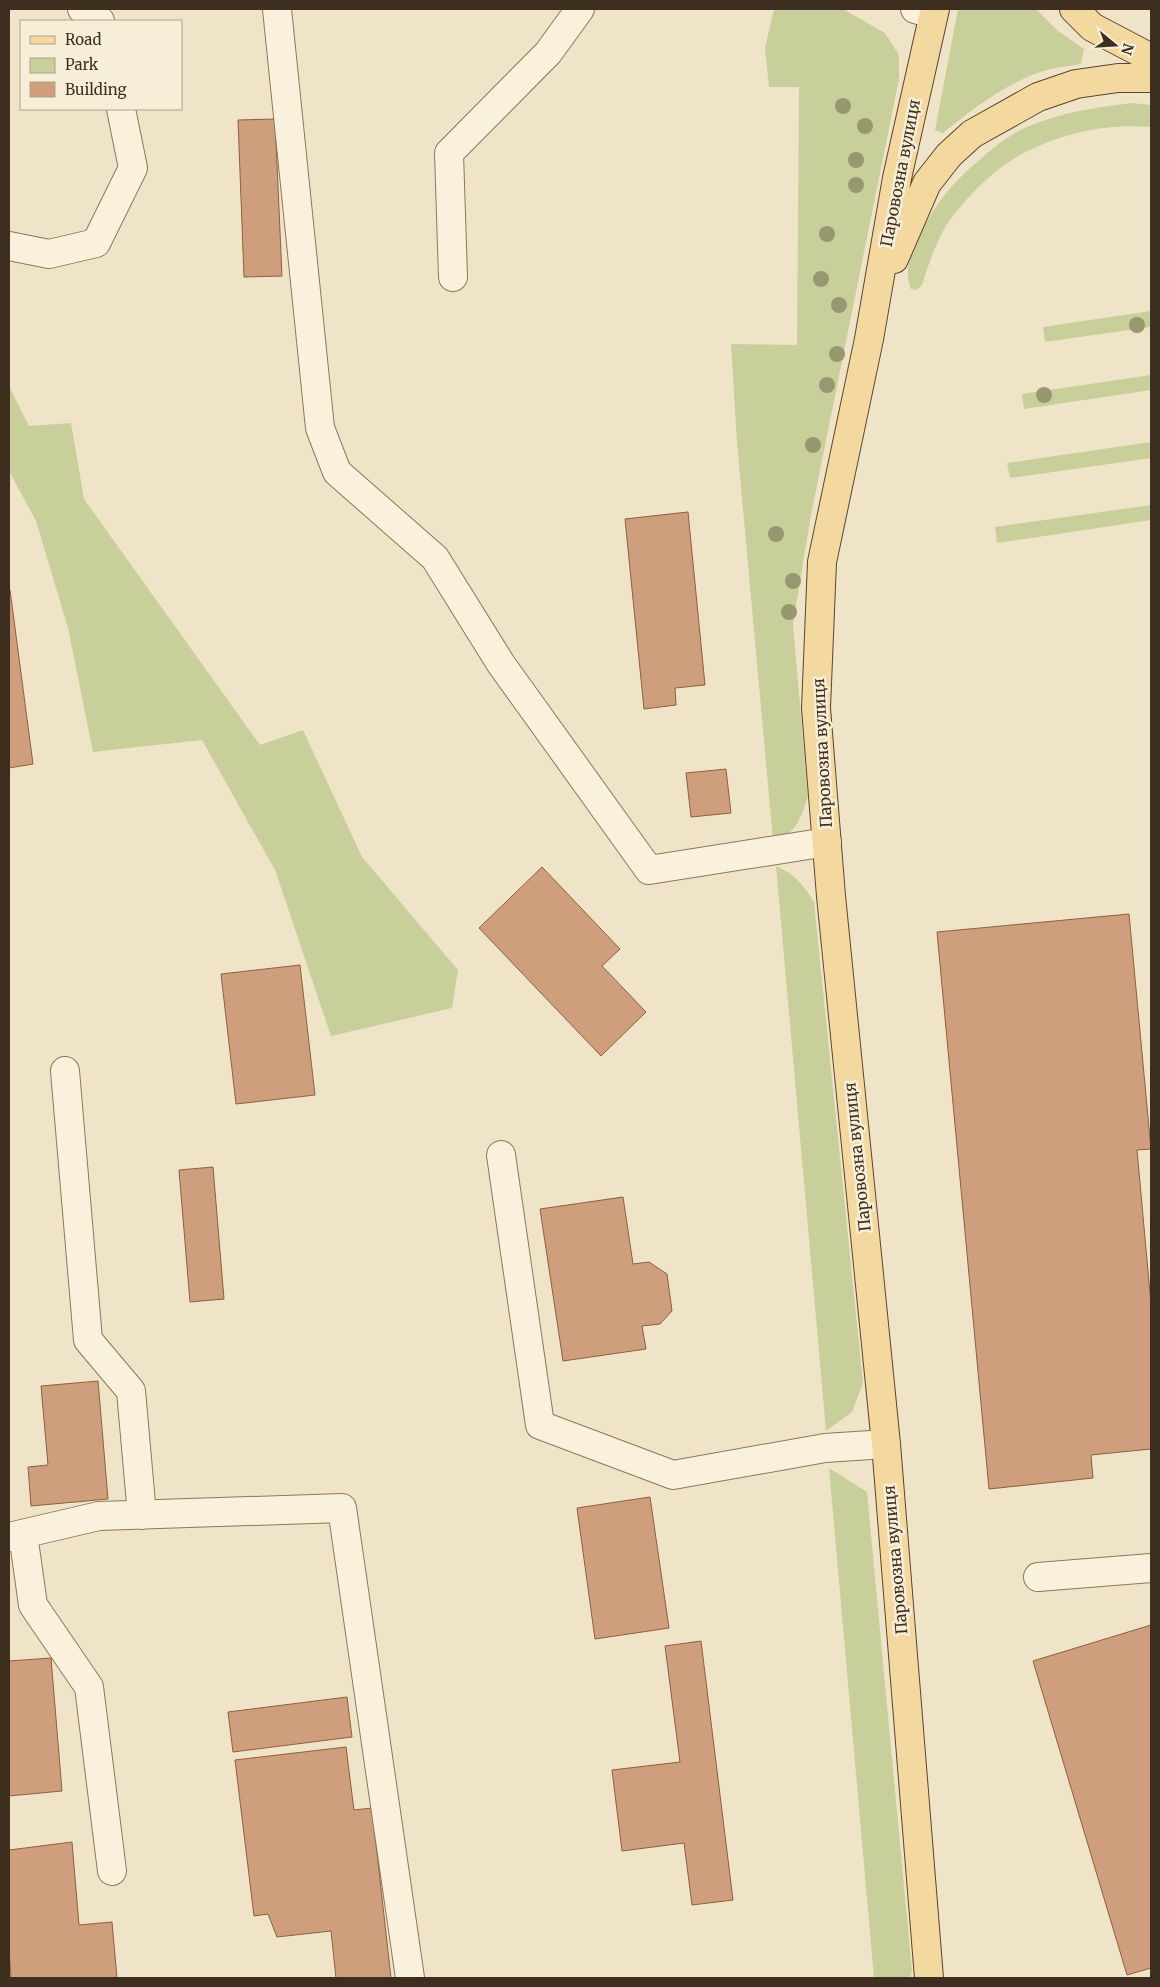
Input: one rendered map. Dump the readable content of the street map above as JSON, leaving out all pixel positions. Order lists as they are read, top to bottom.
{
  "streets": {
    "main road": ["Паровозна вулиця"]
  },
  "legend": ["Road", "Park", "Building"],
  "north": "right"
}
